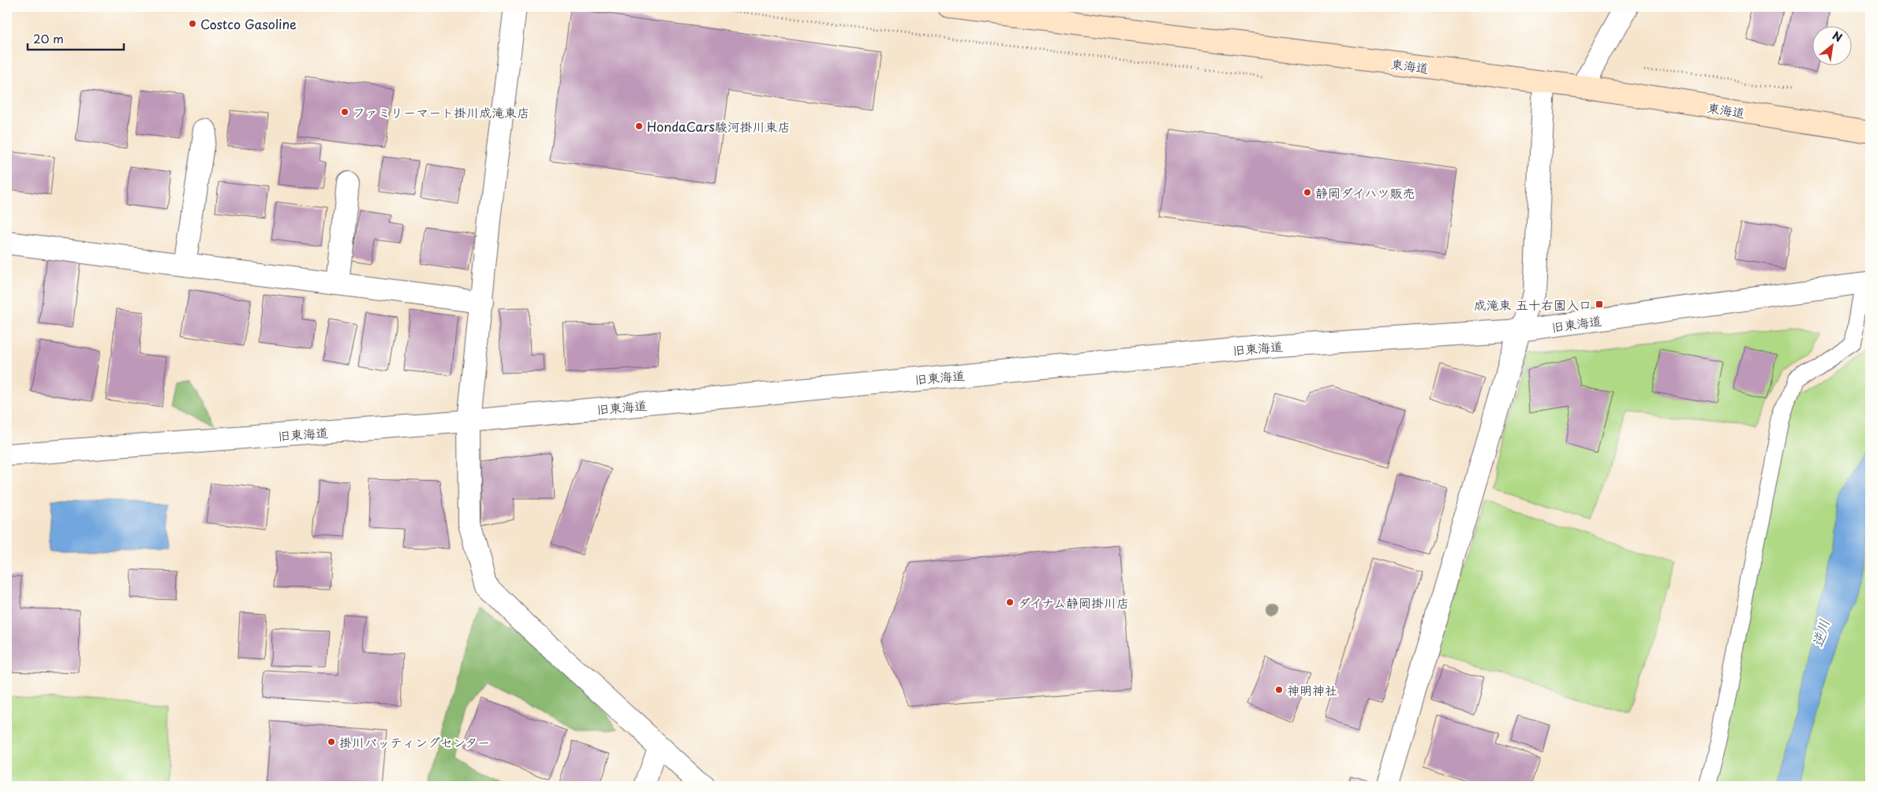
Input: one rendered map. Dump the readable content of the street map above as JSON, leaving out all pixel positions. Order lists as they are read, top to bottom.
{
  "streets": {
    "main road": ["東海道"],
    "street": ["旧東海道"]
  },
  "water": ["逆川"],
  "places": {
    "other": [
      "Costco Gasoline",
      "ファミリーマート掛川成滝東店",
      "HondaCars駿河掛川東店",
      "静岡ダイハツ販売",
      "ダイナム静岡掛川店",
      "神明神社",
      "掛川バッティングセンター"
    ],
    "transit": ["成滝東 五十右園入口"]
  },
  "scale_bar": "20 m",
  "north": "top right"
}
